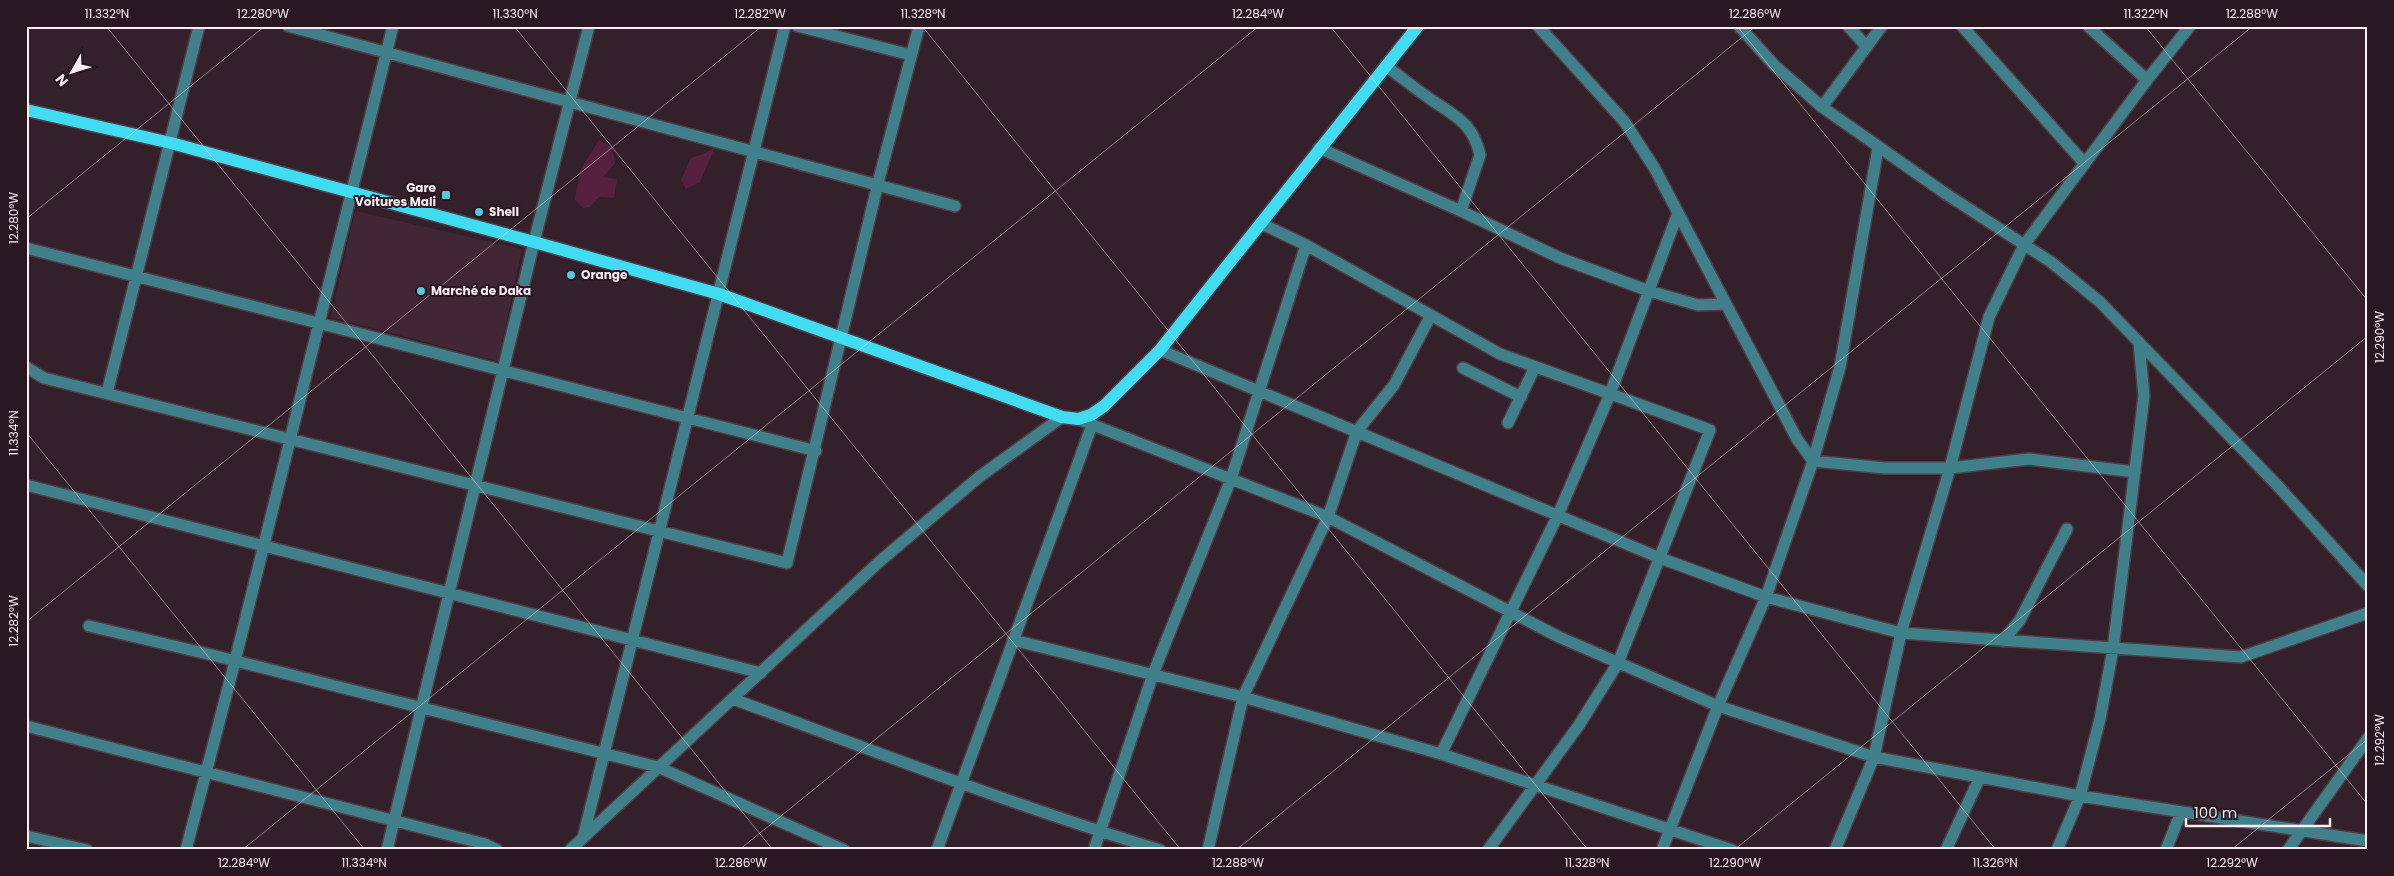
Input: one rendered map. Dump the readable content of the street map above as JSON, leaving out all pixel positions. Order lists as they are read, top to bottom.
{
  "places": {
    "transit": ["Gare Voitures Mali"],
    "other": ["Shell", "Orange", "Marché de Daka"]
  },
  "scale_bar": "100 m",
  "north": "bottom left",
  "coordinates": [
    "11.332°N",
    "12.280°W",
    "11.330°N",
    "12.282°W",
    "11.328°N",
    "12.284°W",
    "12.286°W",
    "11.322°N",
    "12.288°W",
    "12.290°W",
    "11.334°N",
    "12.292°W",
    "11.326°N"
  ]
}
